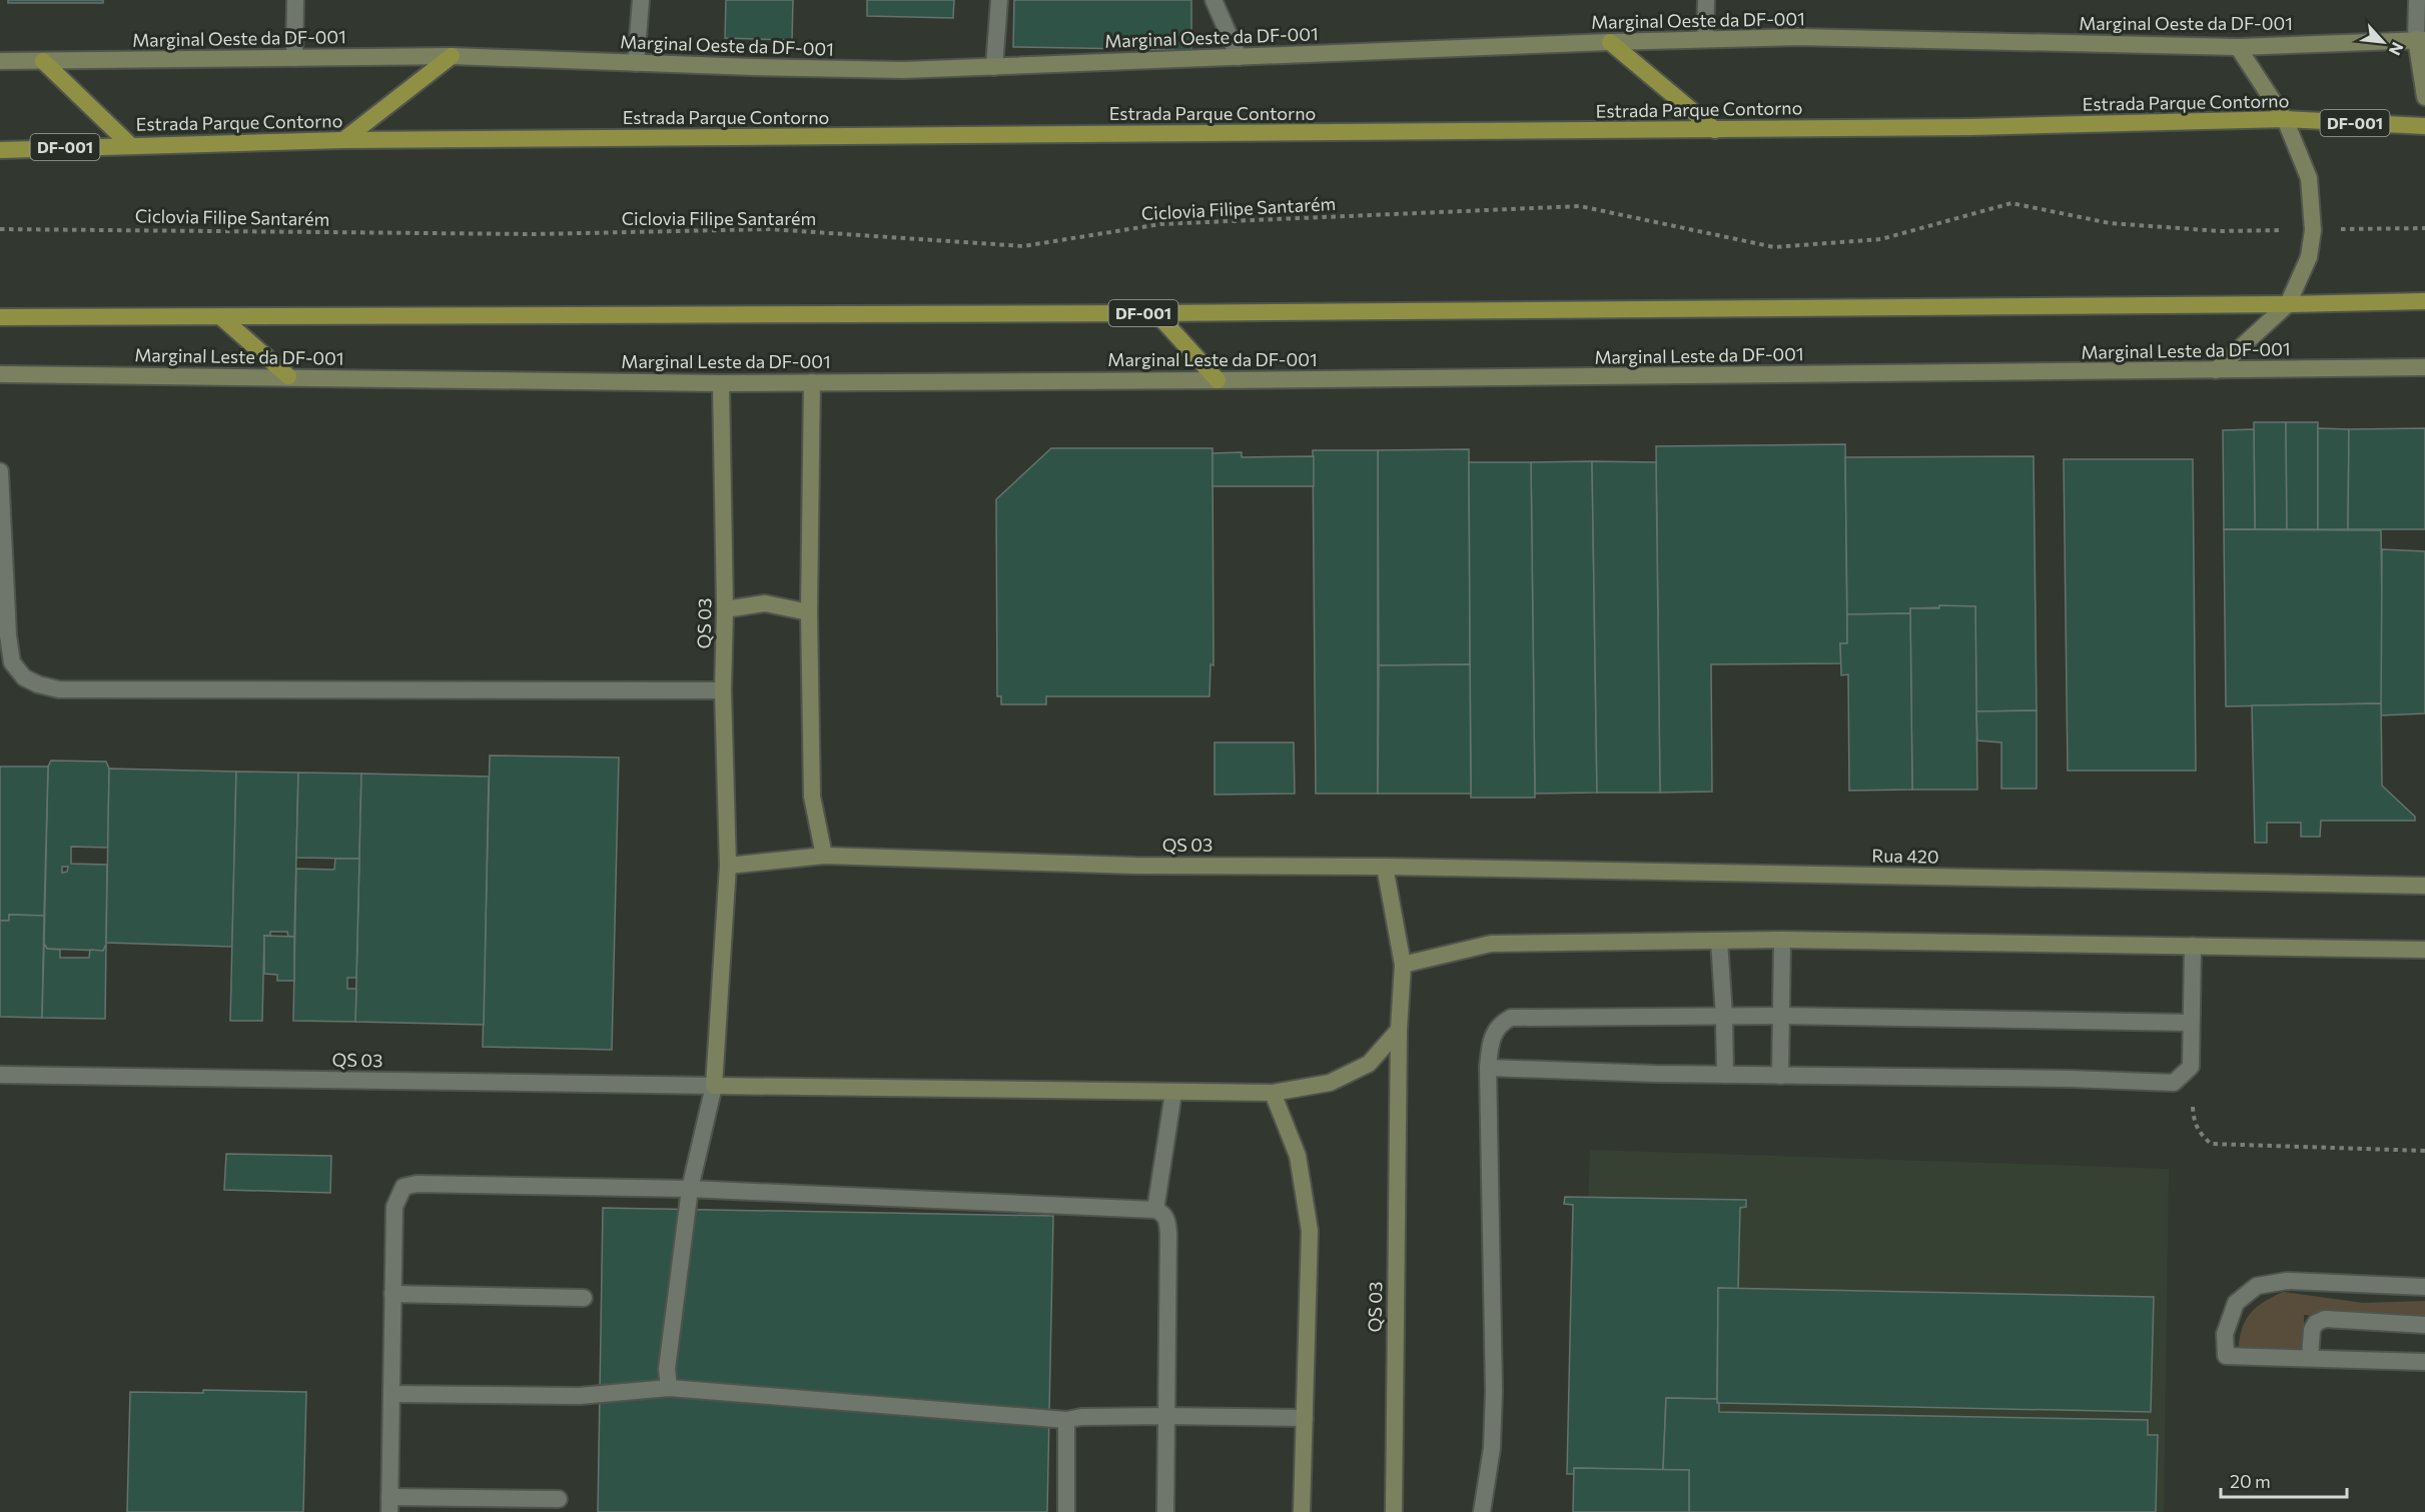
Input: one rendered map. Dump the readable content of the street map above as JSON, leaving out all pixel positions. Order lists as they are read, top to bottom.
{
  "streets": {
    "highway": ["Estrada Parque Contorno", "DF-001"],
    "main road": [
      "Marginal Oeste da DF-001",
      "Marginal Leste da DF-001",
      "QS 03",
      "Rua 420"
    ],
    "path": ["Ciclovia Filipe Santarém"]
  },
  "crossings": [
    ["Marginal Leste da DF-001", "QS 03"],
    ["QS 03", "Rua 420"]
  ],
  "scale_bar": "20 m",
  "north": "bottom right"
}
